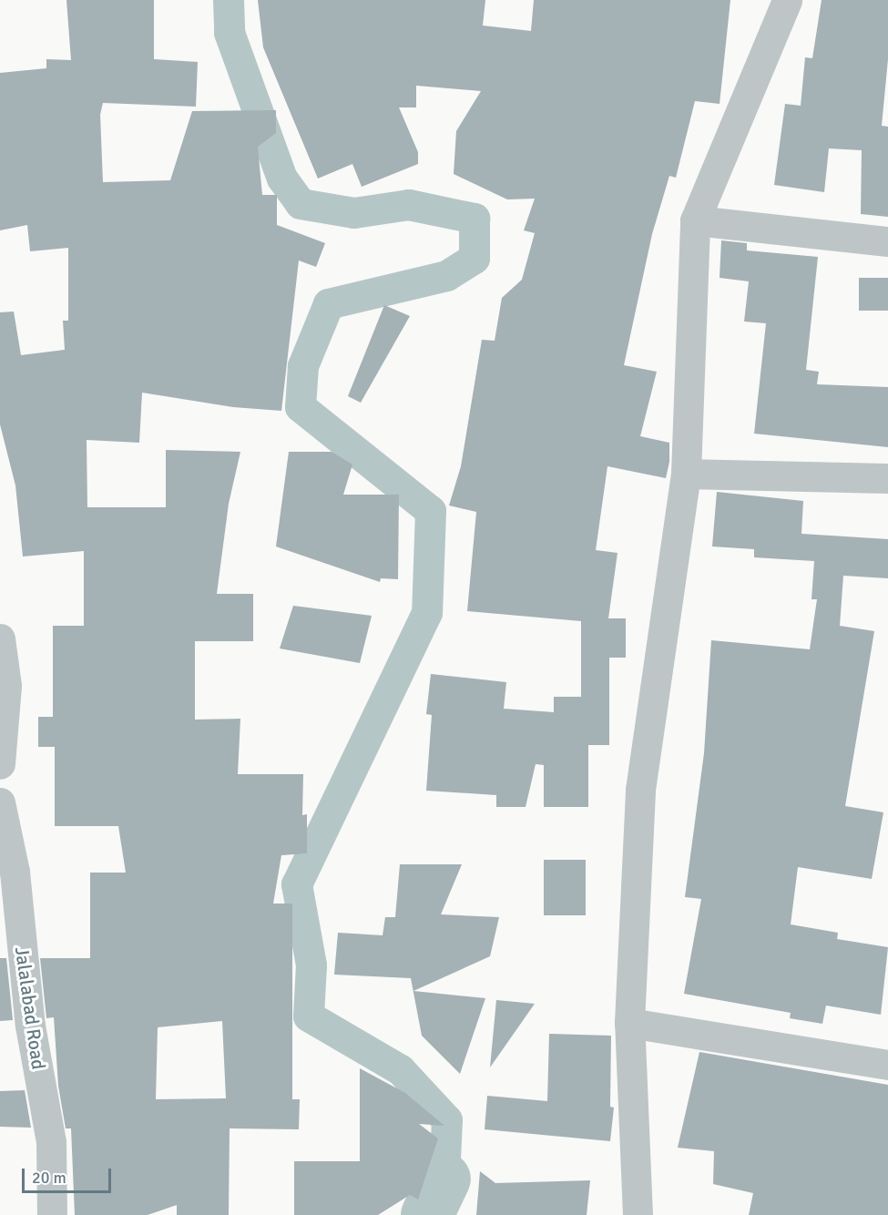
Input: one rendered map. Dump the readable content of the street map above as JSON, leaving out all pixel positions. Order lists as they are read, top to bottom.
{
  "streets": {
    "street": ["Jalalabad Road"]
  },
  "scale_bar": "20 m"
}
